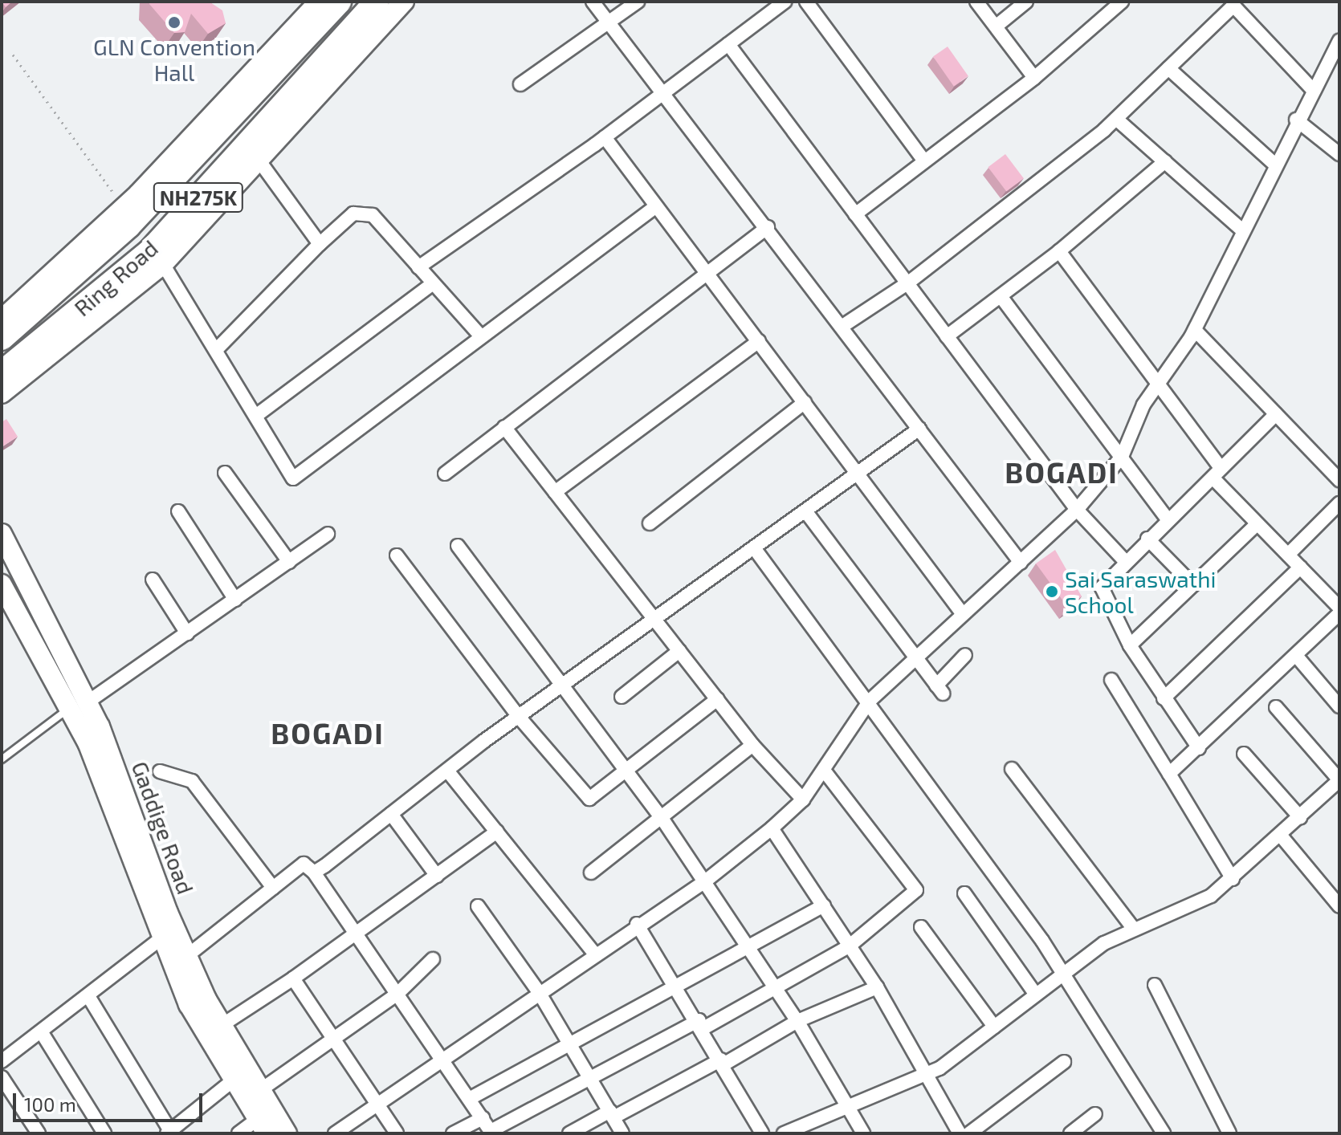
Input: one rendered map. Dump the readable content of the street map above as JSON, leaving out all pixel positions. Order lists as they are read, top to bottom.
{
  "streets": {
    "highway": ["NH275K", "Ring Road"],
    "main road": ["Gaddige Road"]
  },
  "districts": ["BOGADI", "BOGADI"],
  "places": ["GLN Convention Hall", "Sai Saraswathi School"],
  "scale_bar": "100 m"
}
